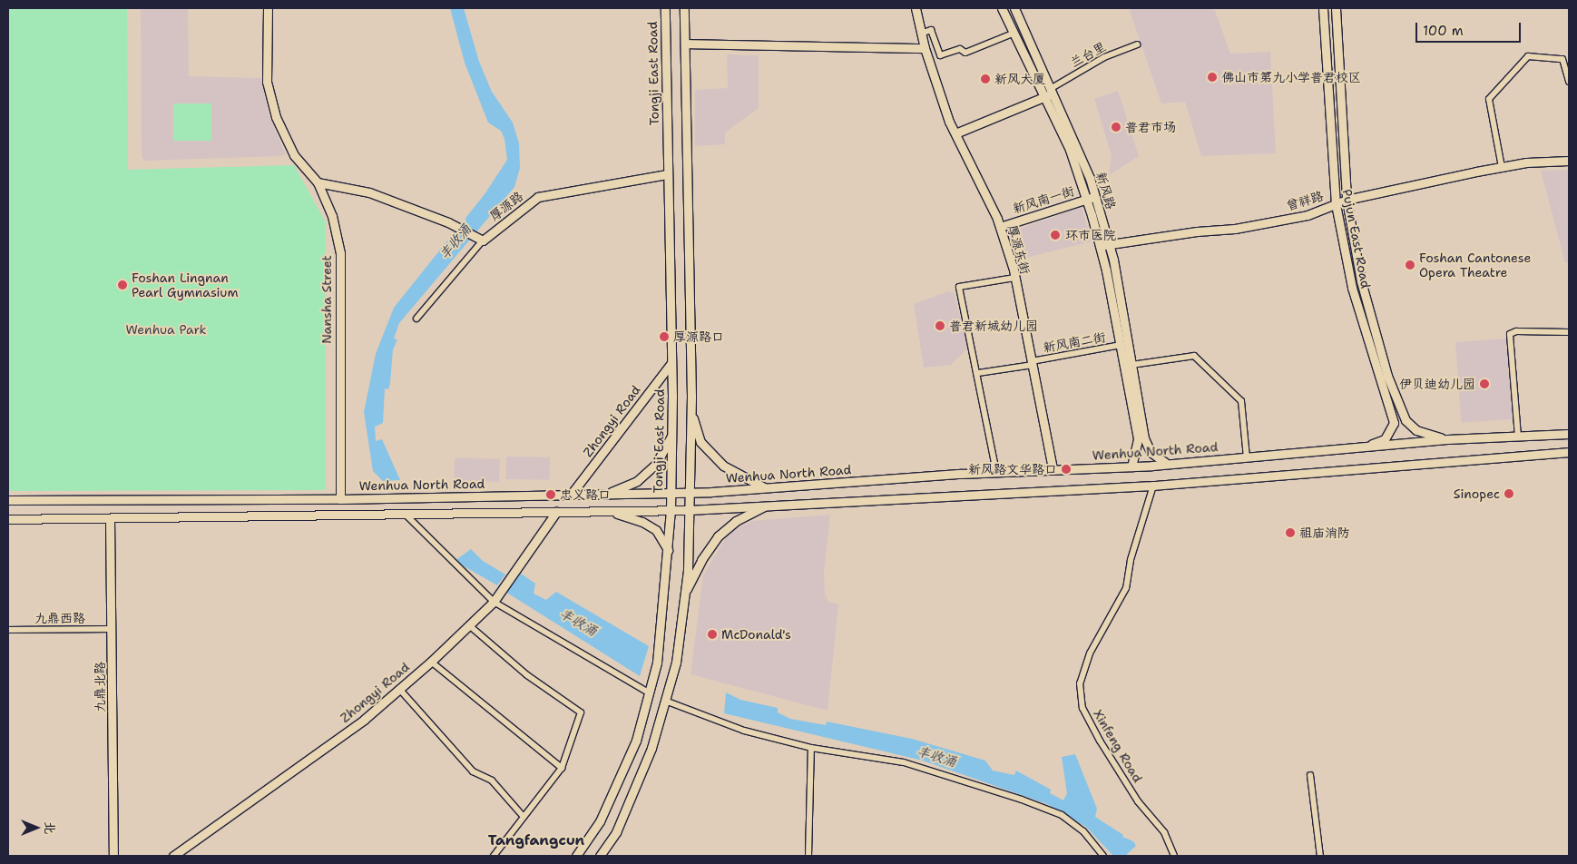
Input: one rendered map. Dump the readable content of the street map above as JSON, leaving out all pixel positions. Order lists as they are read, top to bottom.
{
  "streets": {
    "main road": [
      "Tongji East Road",
      "新风路",
      "新风南一街",
      "曾祥路",
      "厚源路",
      "Pujun East Road",
      "厚源东街",
      "Nansha Street",
      "Zhongyi Road",
      "Wenhua North Road",
      "九鼎北路"
    ],
    "street": [
      "兰台里",
      "新风南二街",
      "九鼎西路",
      "Xinfeng Road"
    ]
  },
  "crossings": [
    ["兰台里", "新风路"],
    ["Tongji East Road", "厚源路"],
    ["Tongji East Road", "Zhongyi Road"],
    ["Tongji East Road", "Wenhua North Road"],
    ["新风路", "新风南一街"],
    ["新风路", "曾祥路"],
    ["新风路", "新风南二街"],
    ["新风路", "Wenhua North Road"],
    ["新风南一街", "厚源东街"],
    ["曾祥路", "Pujun East Road"],
    ["厚源东街", "新风南二街"],
    ["厚源东街", "Wenhua North Road"],
    ["Nansha Street", "Wenhua North Road"],
    ["Zhongyi Road", "Wenhua North Road"],
    ["九鼎西路", "九鼎北路"]
  ],
  "districts": ["Tangfangcun"],
  "water": ["丰收涌"],
  "parks": ["Wenhua Park"],
  "places": [
    "佛山市第九小学普君校区",
    "新风大厦",
    "普君市场",
    "环市医院",
    "Foshan Cantonese Opera Theatre",
    "Foshan Lingnan Pearl Gymnasium",
    "普君新城幼儿园",
    "厚源路口",
    "伊贝迪幼儿园",
    "新风路文华路口",
    "Sinopec",
    "忠义路口",
    "祖庙消防",
    "McDonald's"
  ],
  "scale_bar": "100 m",
  "north": "right"
}
